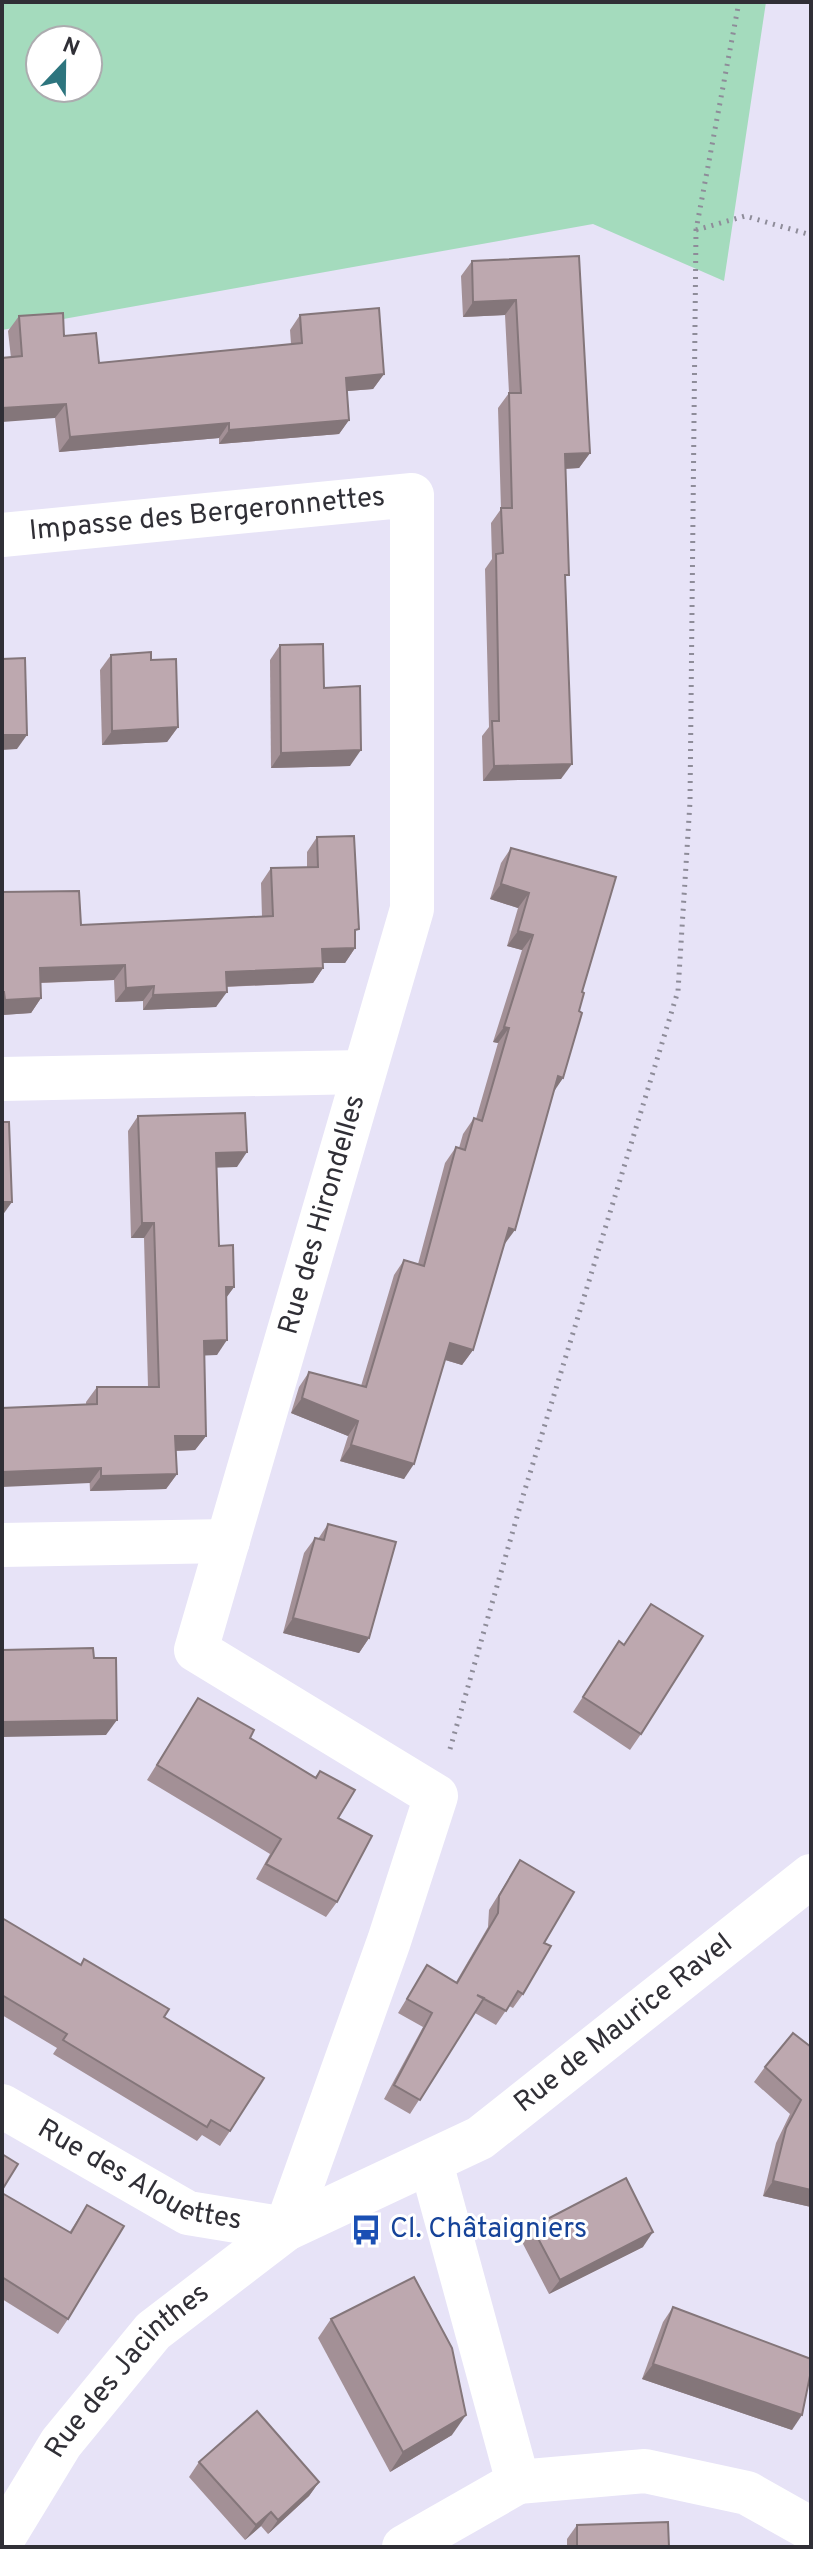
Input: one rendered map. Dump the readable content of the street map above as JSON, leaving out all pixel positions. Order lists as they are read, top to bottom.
{
  "streets": {
    "street": [
      "Impasse des Bergeronnettes",
      "Rue des Hirondelles",
      "Rue de Maurice Ravel",
      "Rue des Alouettes",
      "Rue des Jacinthes"
    ]
  },
  "crossings": [
    ["Impasse des Bergeronnettes", "Rue des Hirondelles"],
    ["Rue de Maurice Ravel", "Rue des Alouettes"],
    ["Rue de Maurice Ravel", "Rue des Jacinthes"],
    ["Rue des Alouettes", "Rue des Jacinthes"]
  ],
  "places": {
    "bus stop": ["Cl. Châtaigniers"]
  },
  "north": "top"
}
